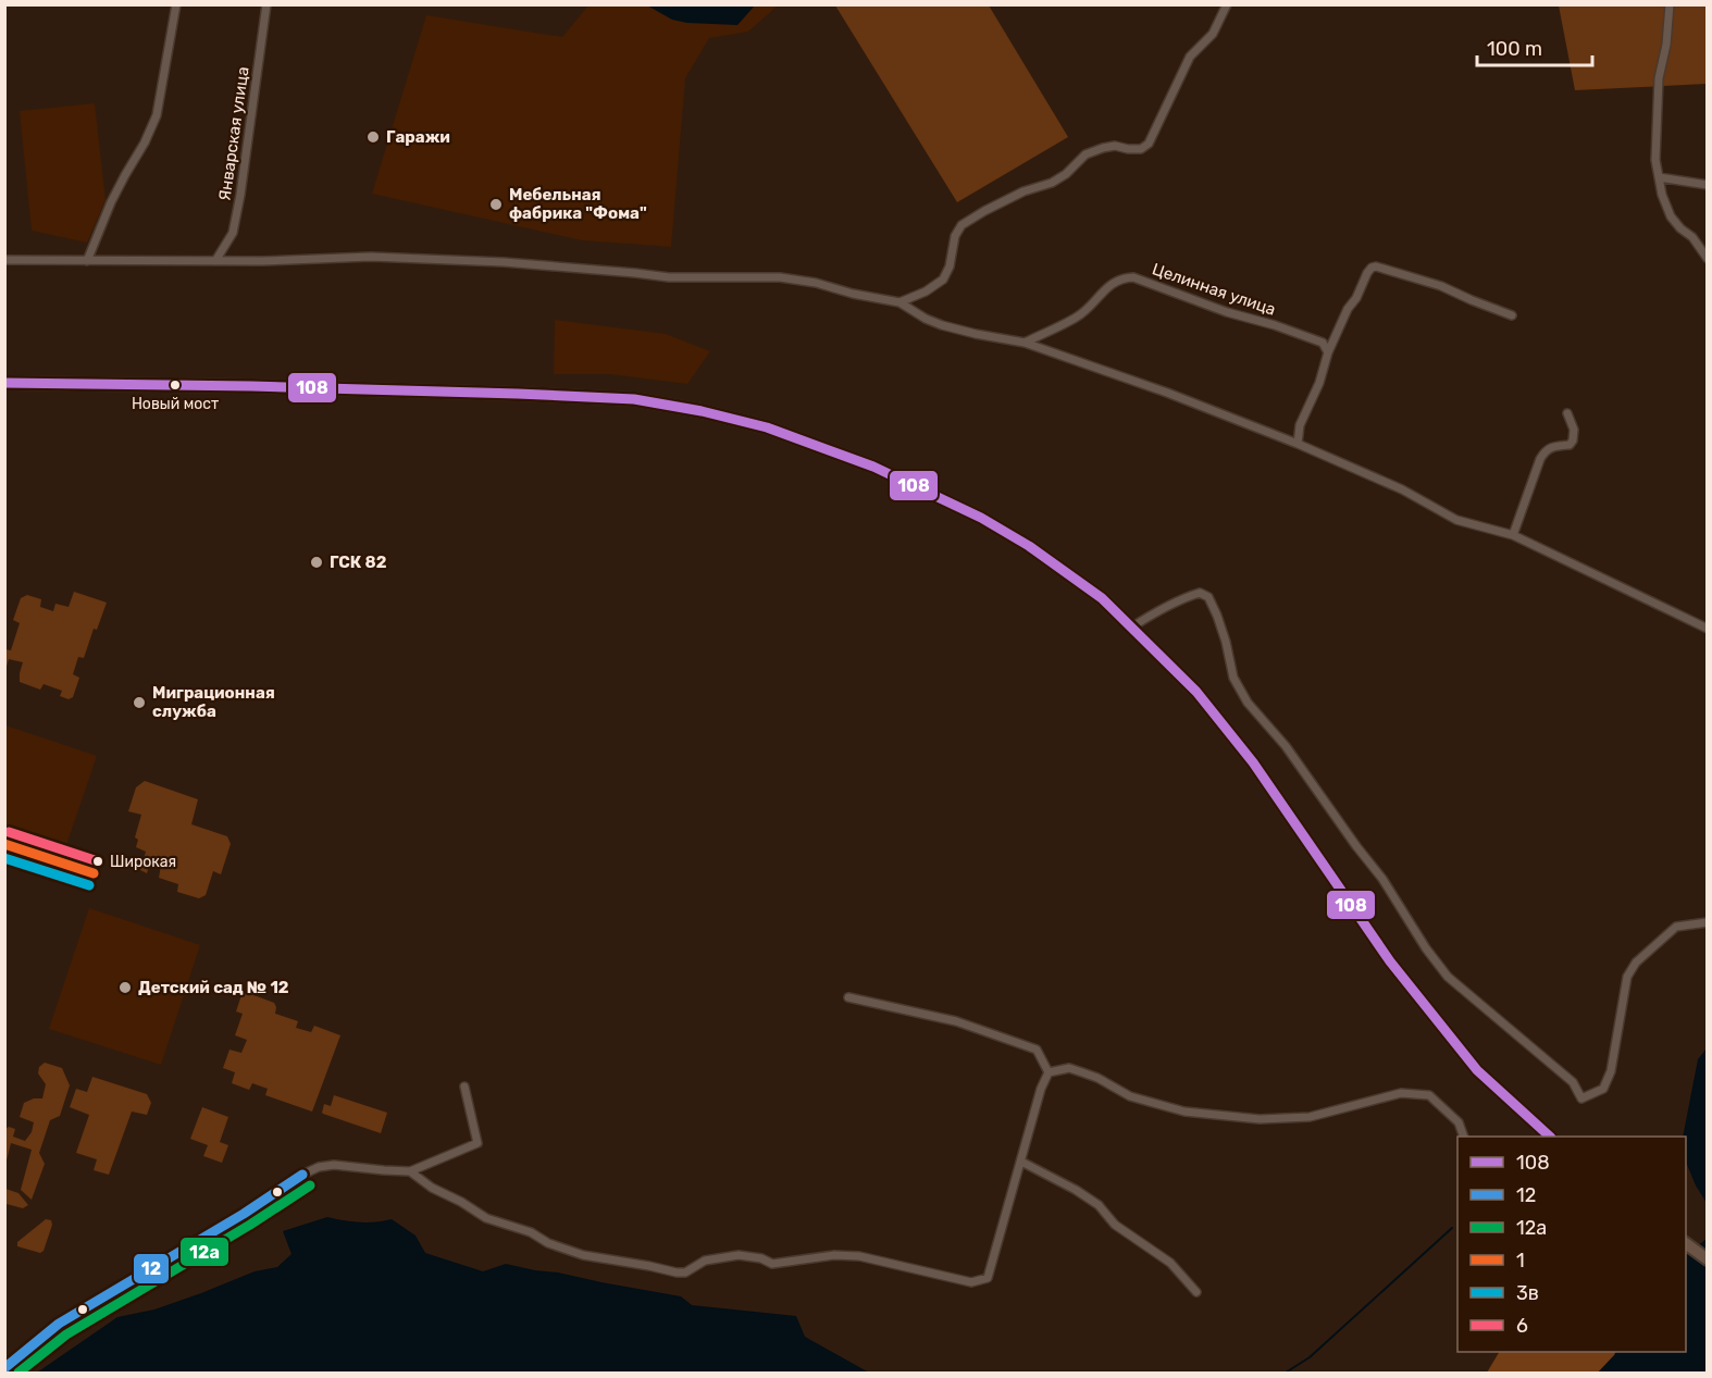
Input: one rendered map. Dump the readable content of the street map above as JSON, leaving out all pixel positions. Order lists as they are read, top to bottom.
{
  "streets": {
    "street": ["Январская улица", "Целинная улица"]
  },
  "places": [
    "Гаражи",
    "Мебельная фабрика \"Фома\"",
    "Новый мост",
    "ГСК 82",
    "Миграционная служба",
    "Широкая",
    "Детский сад № 12"
  ],
  "lines": [
    "transit line 108",
    "transit line 6",
    "transit line 1",
    "transit line 3в",
    "transit line 12",
    "transit line 12а"
  ],
  "legend": [
    "108",
    "12",
    "12а",
    "1",
    "3в",
    "6"
  ],
  "scale_bar": "100 m"
}
